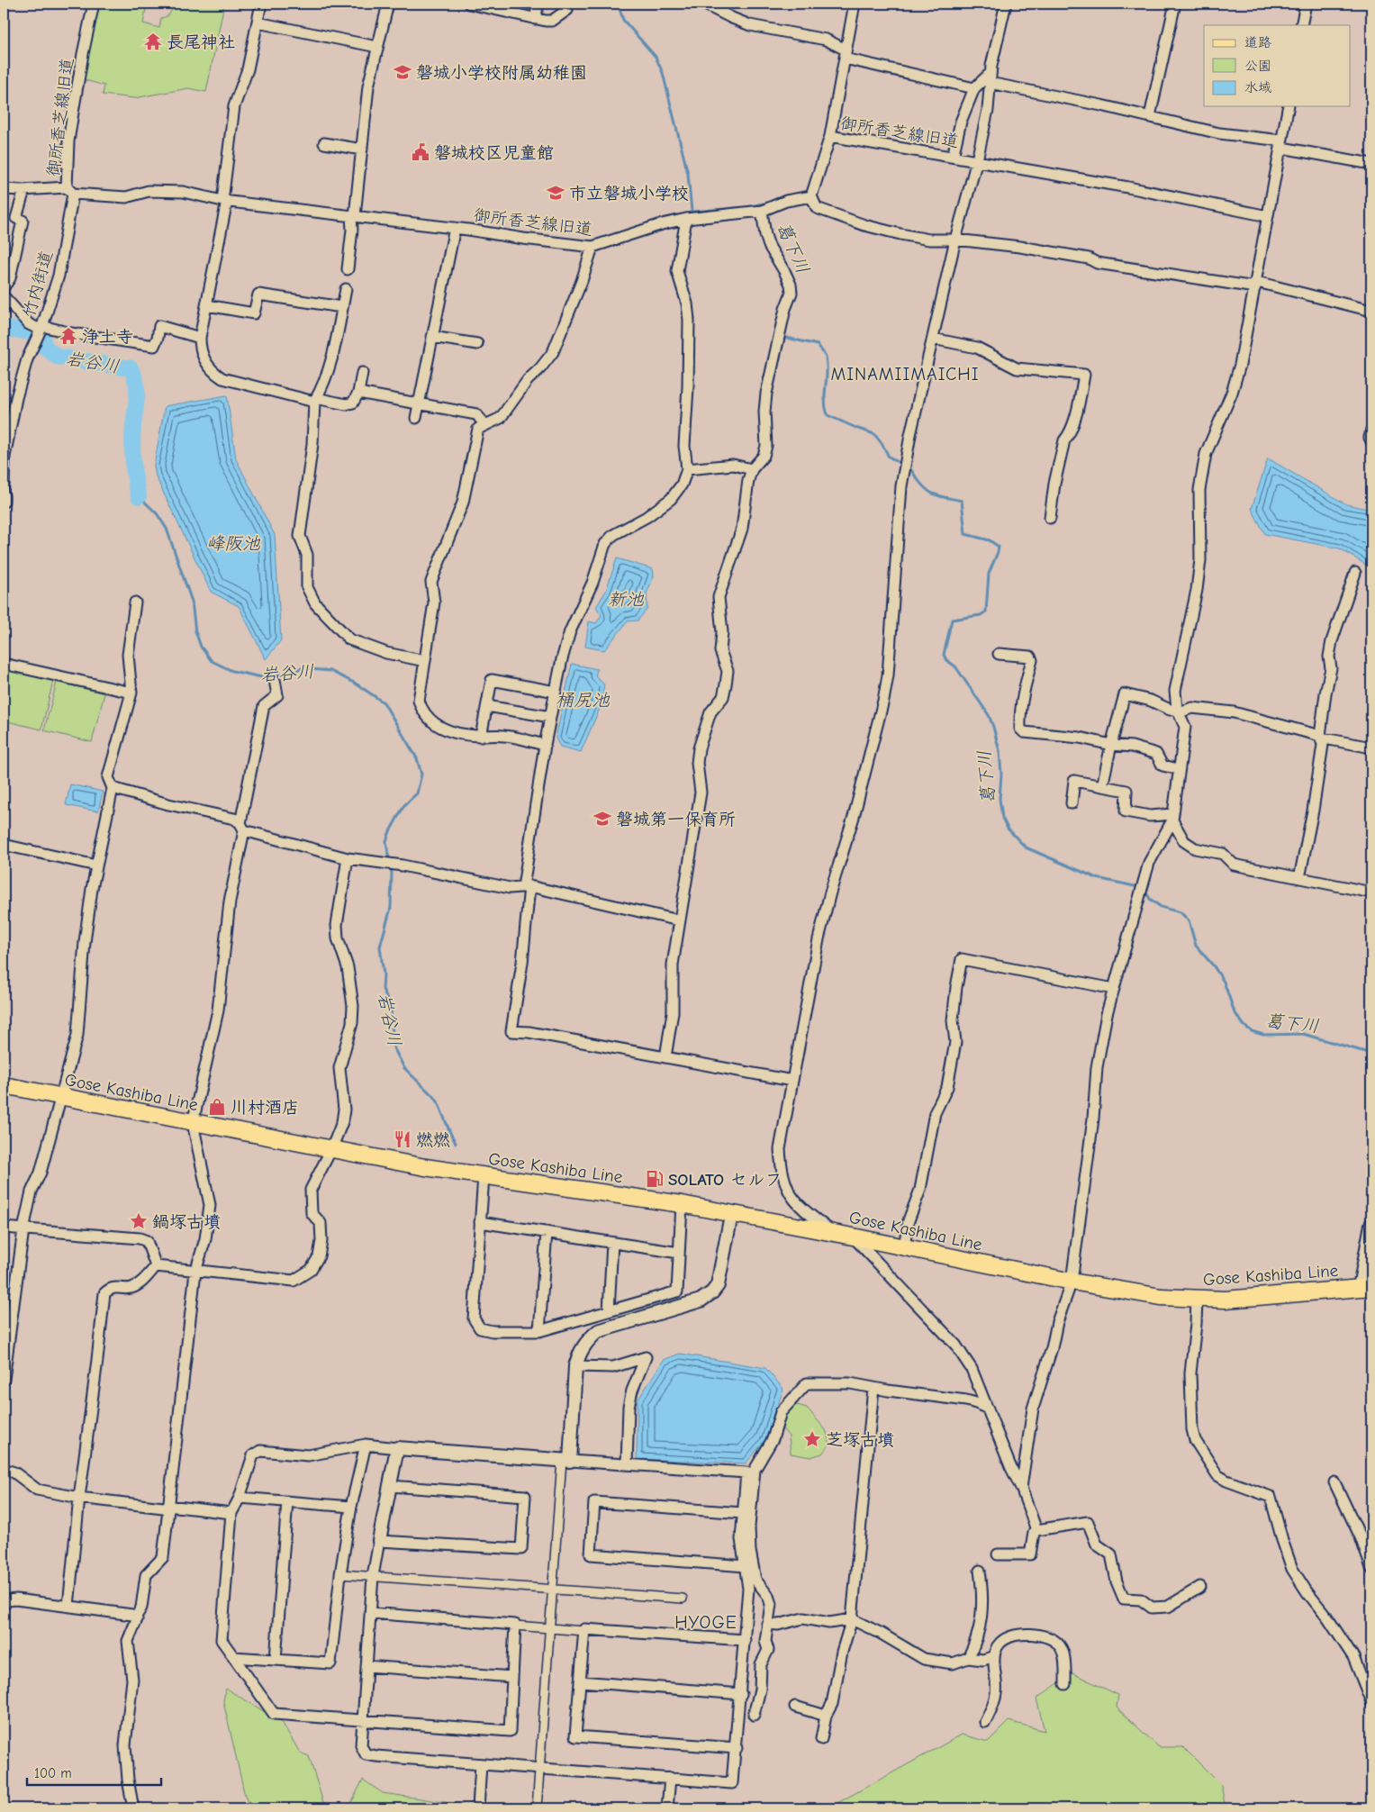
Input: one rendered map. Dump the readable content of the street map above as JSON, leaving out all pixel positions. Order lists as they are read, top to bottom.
{
  "streets": {
    "main road": ["Gose Kashiba Line"],
    "street": ["御所香芝線旧道", "竹内街道"]
  },
  "crossings": [
    ["御所香芝線旧道", "竹内街道"]
  ],
  "districts": ["MINAMIIMAICHI", "HYOGE"],
  "water": [
    "葛下川",
    "岩谷川",
    "峰阪池",
    "新池",
    "桶尻池"
  ],
  "places": {
    "temple": ["長尾神社", "浄土寺"],
    "school or university": ["磐城小学校附属幼稚園", "市立磐城小学校", "磐城第一保育所"],
    "public building": ["磐城校区児童館"],
    "shop": ["川村酒店"],
    "restaurant": ["燃燃"],
    "fuel station": ["SOLATO セルフ"],
    "place": ["鍋塚古墳", "芝塚古墳"]
  },
  "legend": ["道路", "公園", "水域"],
  "scale_bar": "100 m"
}
